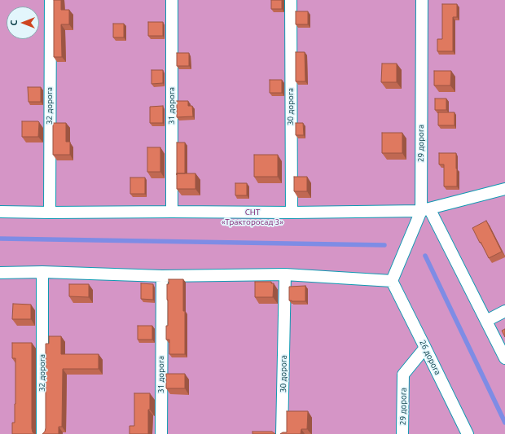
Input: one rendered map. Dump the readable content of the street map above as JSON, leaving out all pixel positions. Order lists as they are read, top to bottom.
{
  "streets": {
    "street": [
      "32 дорога",
      "31 дорога",
      "30 дорога",
      "29 дорога",
      "26 дорога"
    ]
  },
  "crossings": [
    ["29 дорога", "26 дорога"]
  ],
  "parks": ["СНТ «Тракторосад 3»"],
  "north": "left"
}
